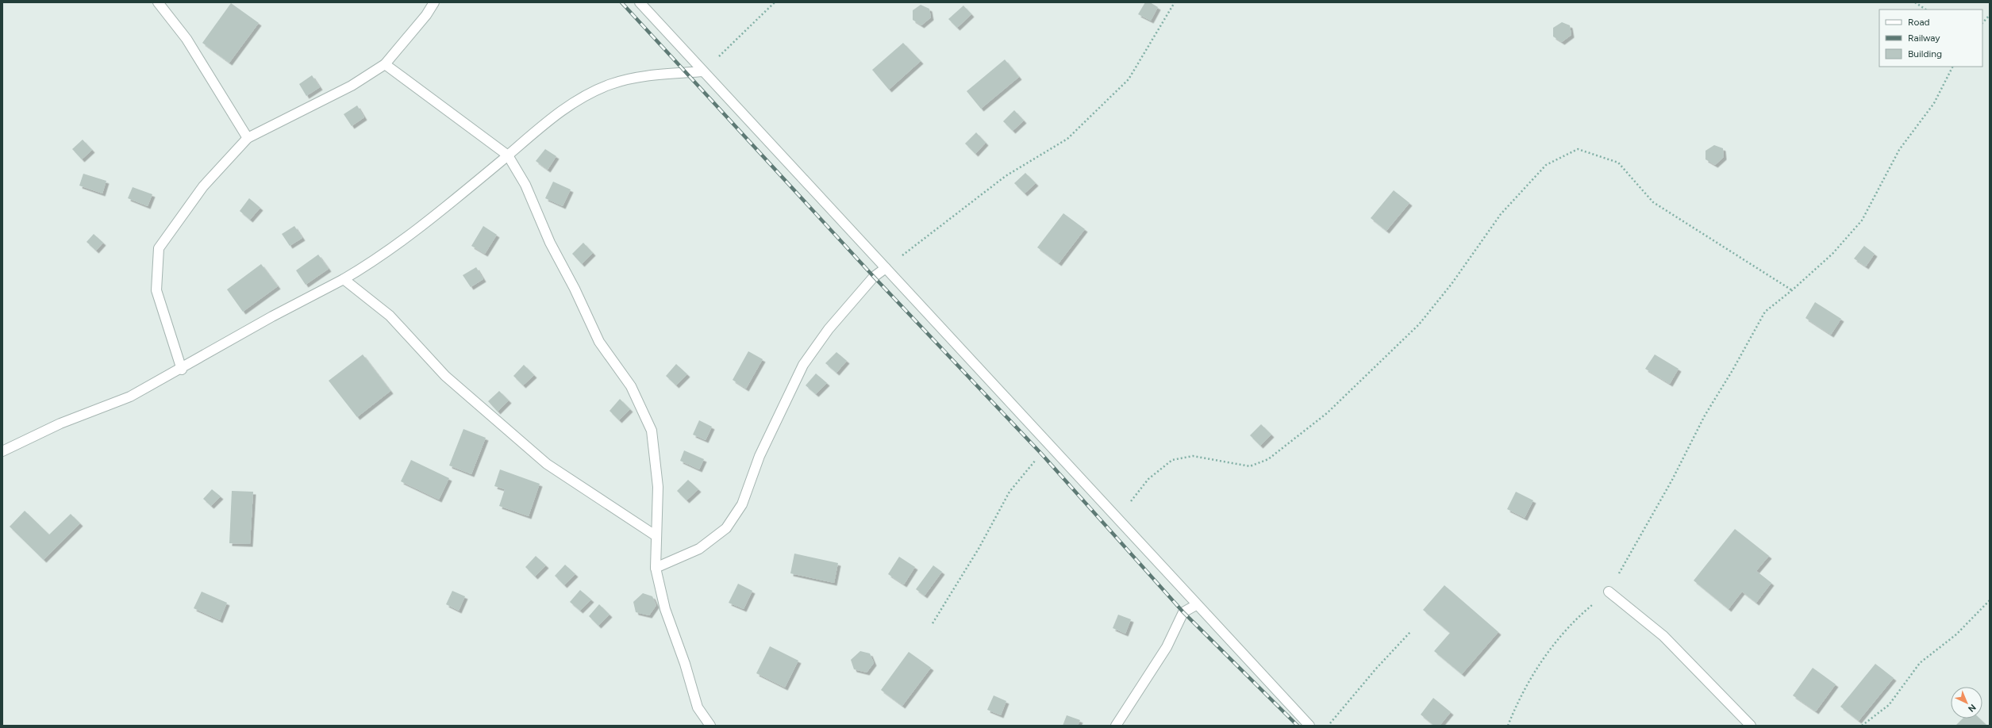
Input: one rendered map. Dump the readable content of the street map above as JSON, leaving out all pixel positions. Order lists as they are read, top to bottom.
{
  "legend": ["Road", "Railway", "Building"],
  "north": "bottom right"
}
